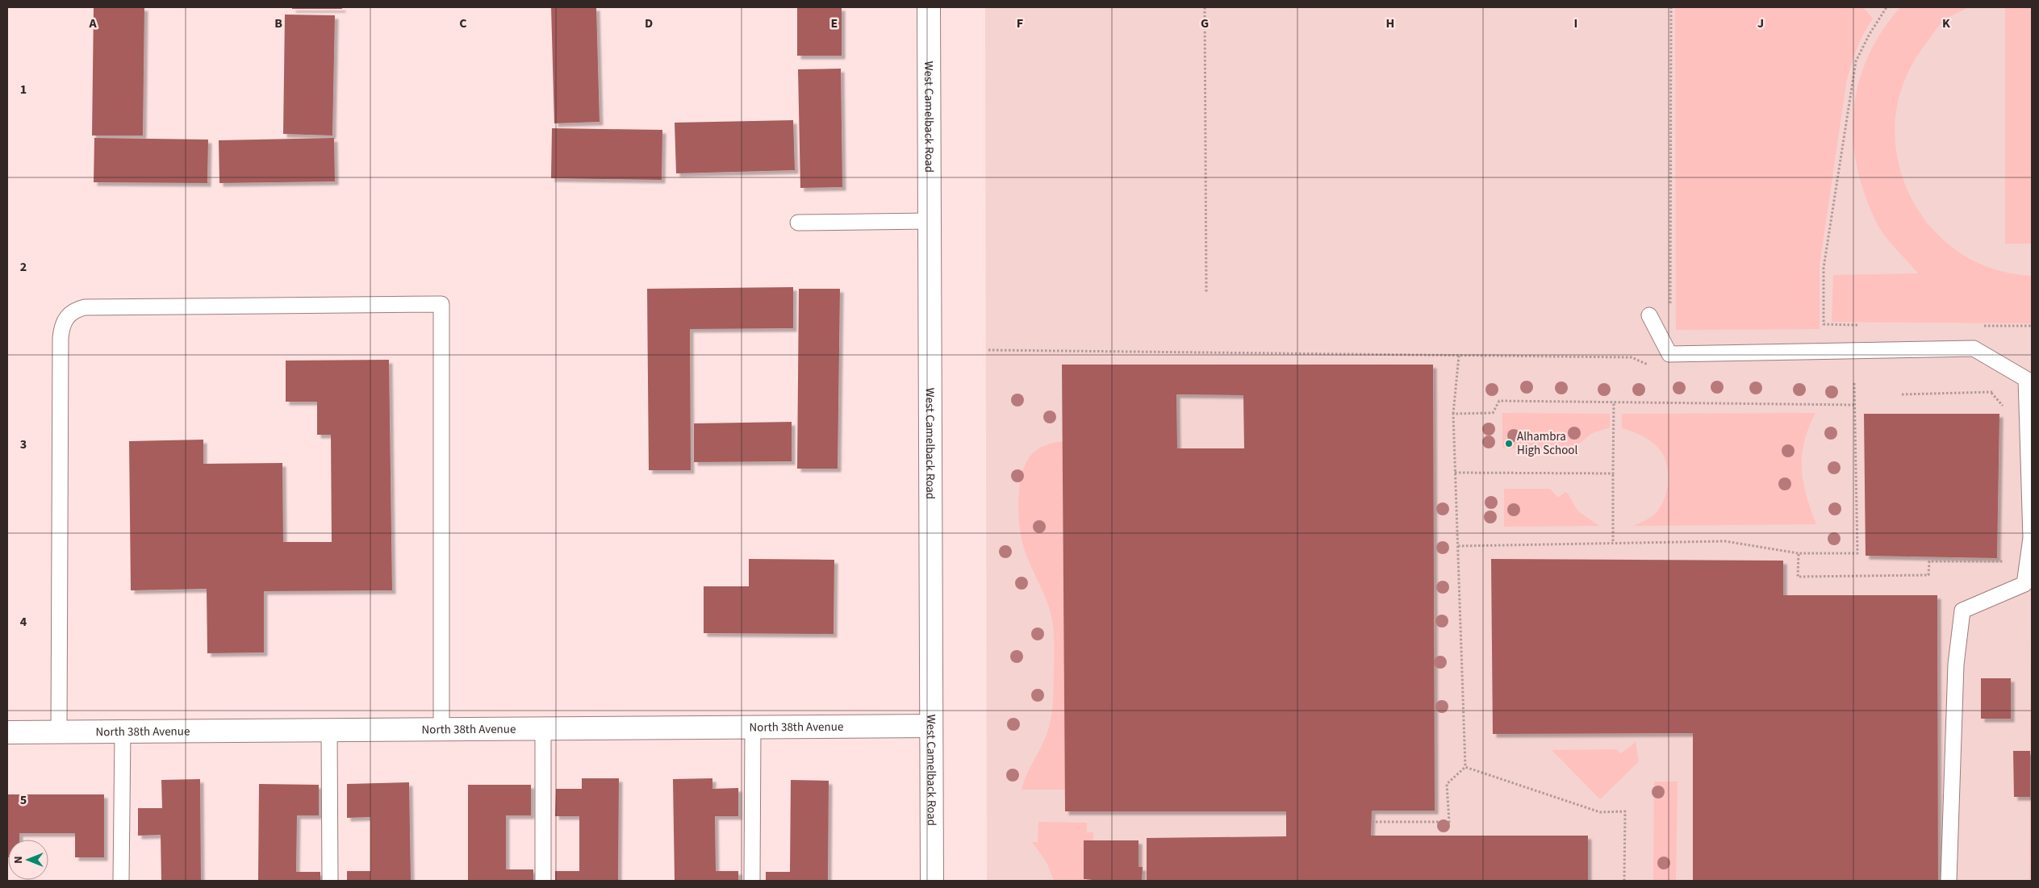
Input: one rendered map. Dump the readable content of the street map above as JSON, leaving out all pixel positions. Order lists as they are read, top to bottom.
{
  "streets": {
    "street": ["West Camelback Road", "North 38th Avenue"]
  },
  "crossings": [
    ["West Camelback Road", "North 38th Avenue"]
  ],
  "places": ["Alhambra High School"],
  "north": "left",
  "grid": {
    "columns": [
      "A",
      "B",
      "C",
      "D",
      "E",
      "F",
      "G",
      "H",
      "I",
      "J",
      "K"
    ],
    "rows": [
      "1",
      "2",
      "3",
      "4",
      "5"
    ]
  }
}
